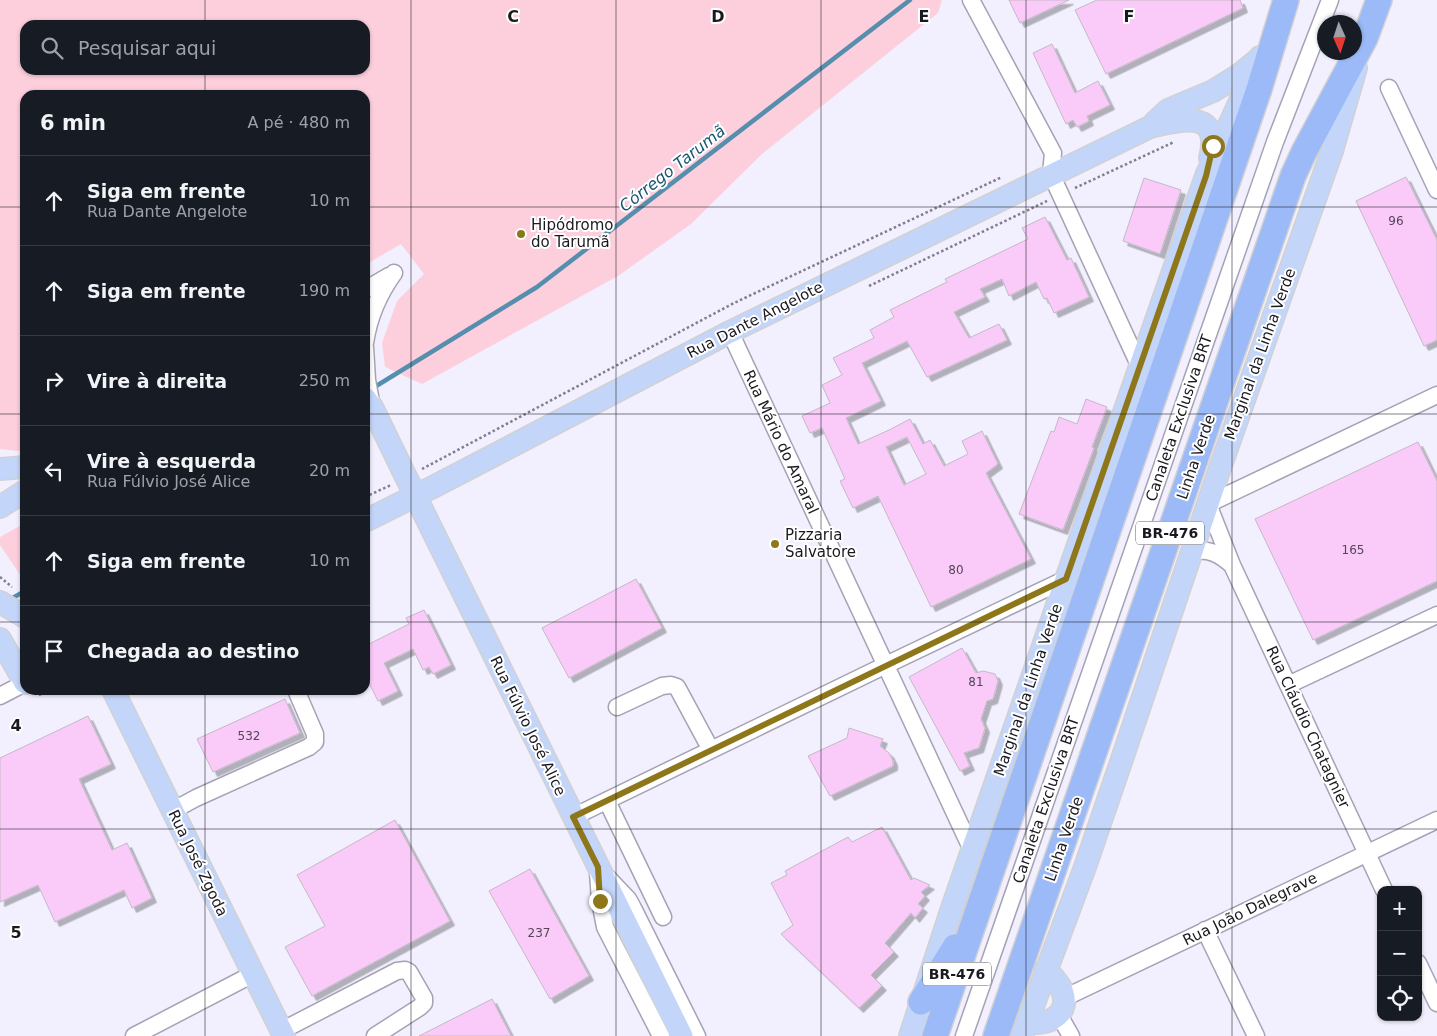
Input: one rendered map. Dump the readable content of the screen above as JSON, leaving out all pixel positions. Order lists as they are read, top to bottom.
{
  "streets": {
    "highway": ["Linha Verde", "BR-476"],
    "main road": [
      "Rua Dante Angelote",
      "Marginal da Linha Verde",
      "Rua Fúlvio José Alice",
      "Rua José Zgoda"
    ],
    "street": [
      "Canaleta Exclusiva BRT",
      "Rua Mário do Amaral",
      "Rua Cláudio Chatagnier",
      "Rua João Dalegrave"
    ]
  },
  "crossings": [
    ["Rua Dante Angelote", "Marginal da Linha Verde"],
    ["Rua Dante Angelote", "Rua Mário do Amaral"],
    ["Rua Dante Angelote", "Rua Fúlvio José Alice"],
    ["Marginal da Linha Verde", "Rua Mário do Amaral"],
    ["Marginal da Linha Verde", "Linha Verde"],
    ["Marginal da Linha Verde", "BR-476"],
    ["Marginal da Linha Verde", "Rua Cláudio Chatagnier"],
    ["Rua Cláudio Chatagnier", "Rua João Dalegrave"]
  ],
  "water": ["Córrego Tarumã"],
  "places": ["Hipódromo do Tarumã", "Pizzaria Salvatore"],
  "house_numbers": [
    "96",
    "165",
    "80",
    "81",
    "532",
    "237"
  ],
  "north": "bottom",
  "page": {
    "search": "Pesquisar aqui",
    "heading": ["6 min", "A pé · 480 m"],
    "list": [
      ["Siga em frente", "Rua Dante Angelote", "10 m"],
      ["Siga em frente", "190 m"],
      ["Vire à direita", "250 m"],
      ["Vire à esquerda", "Rua Fúlvio José Alice", "20 m"],
      ["Siga em frente", "10 m"],
      "Chegada ao destino"
    ],
    "map_buttons": ["+", "−"]
  },
  "grid": {
    "columns": [
      "C",
      "D",
      "E",
      "F"
    ],
    "rows": ["4", "5"]
  }
}
